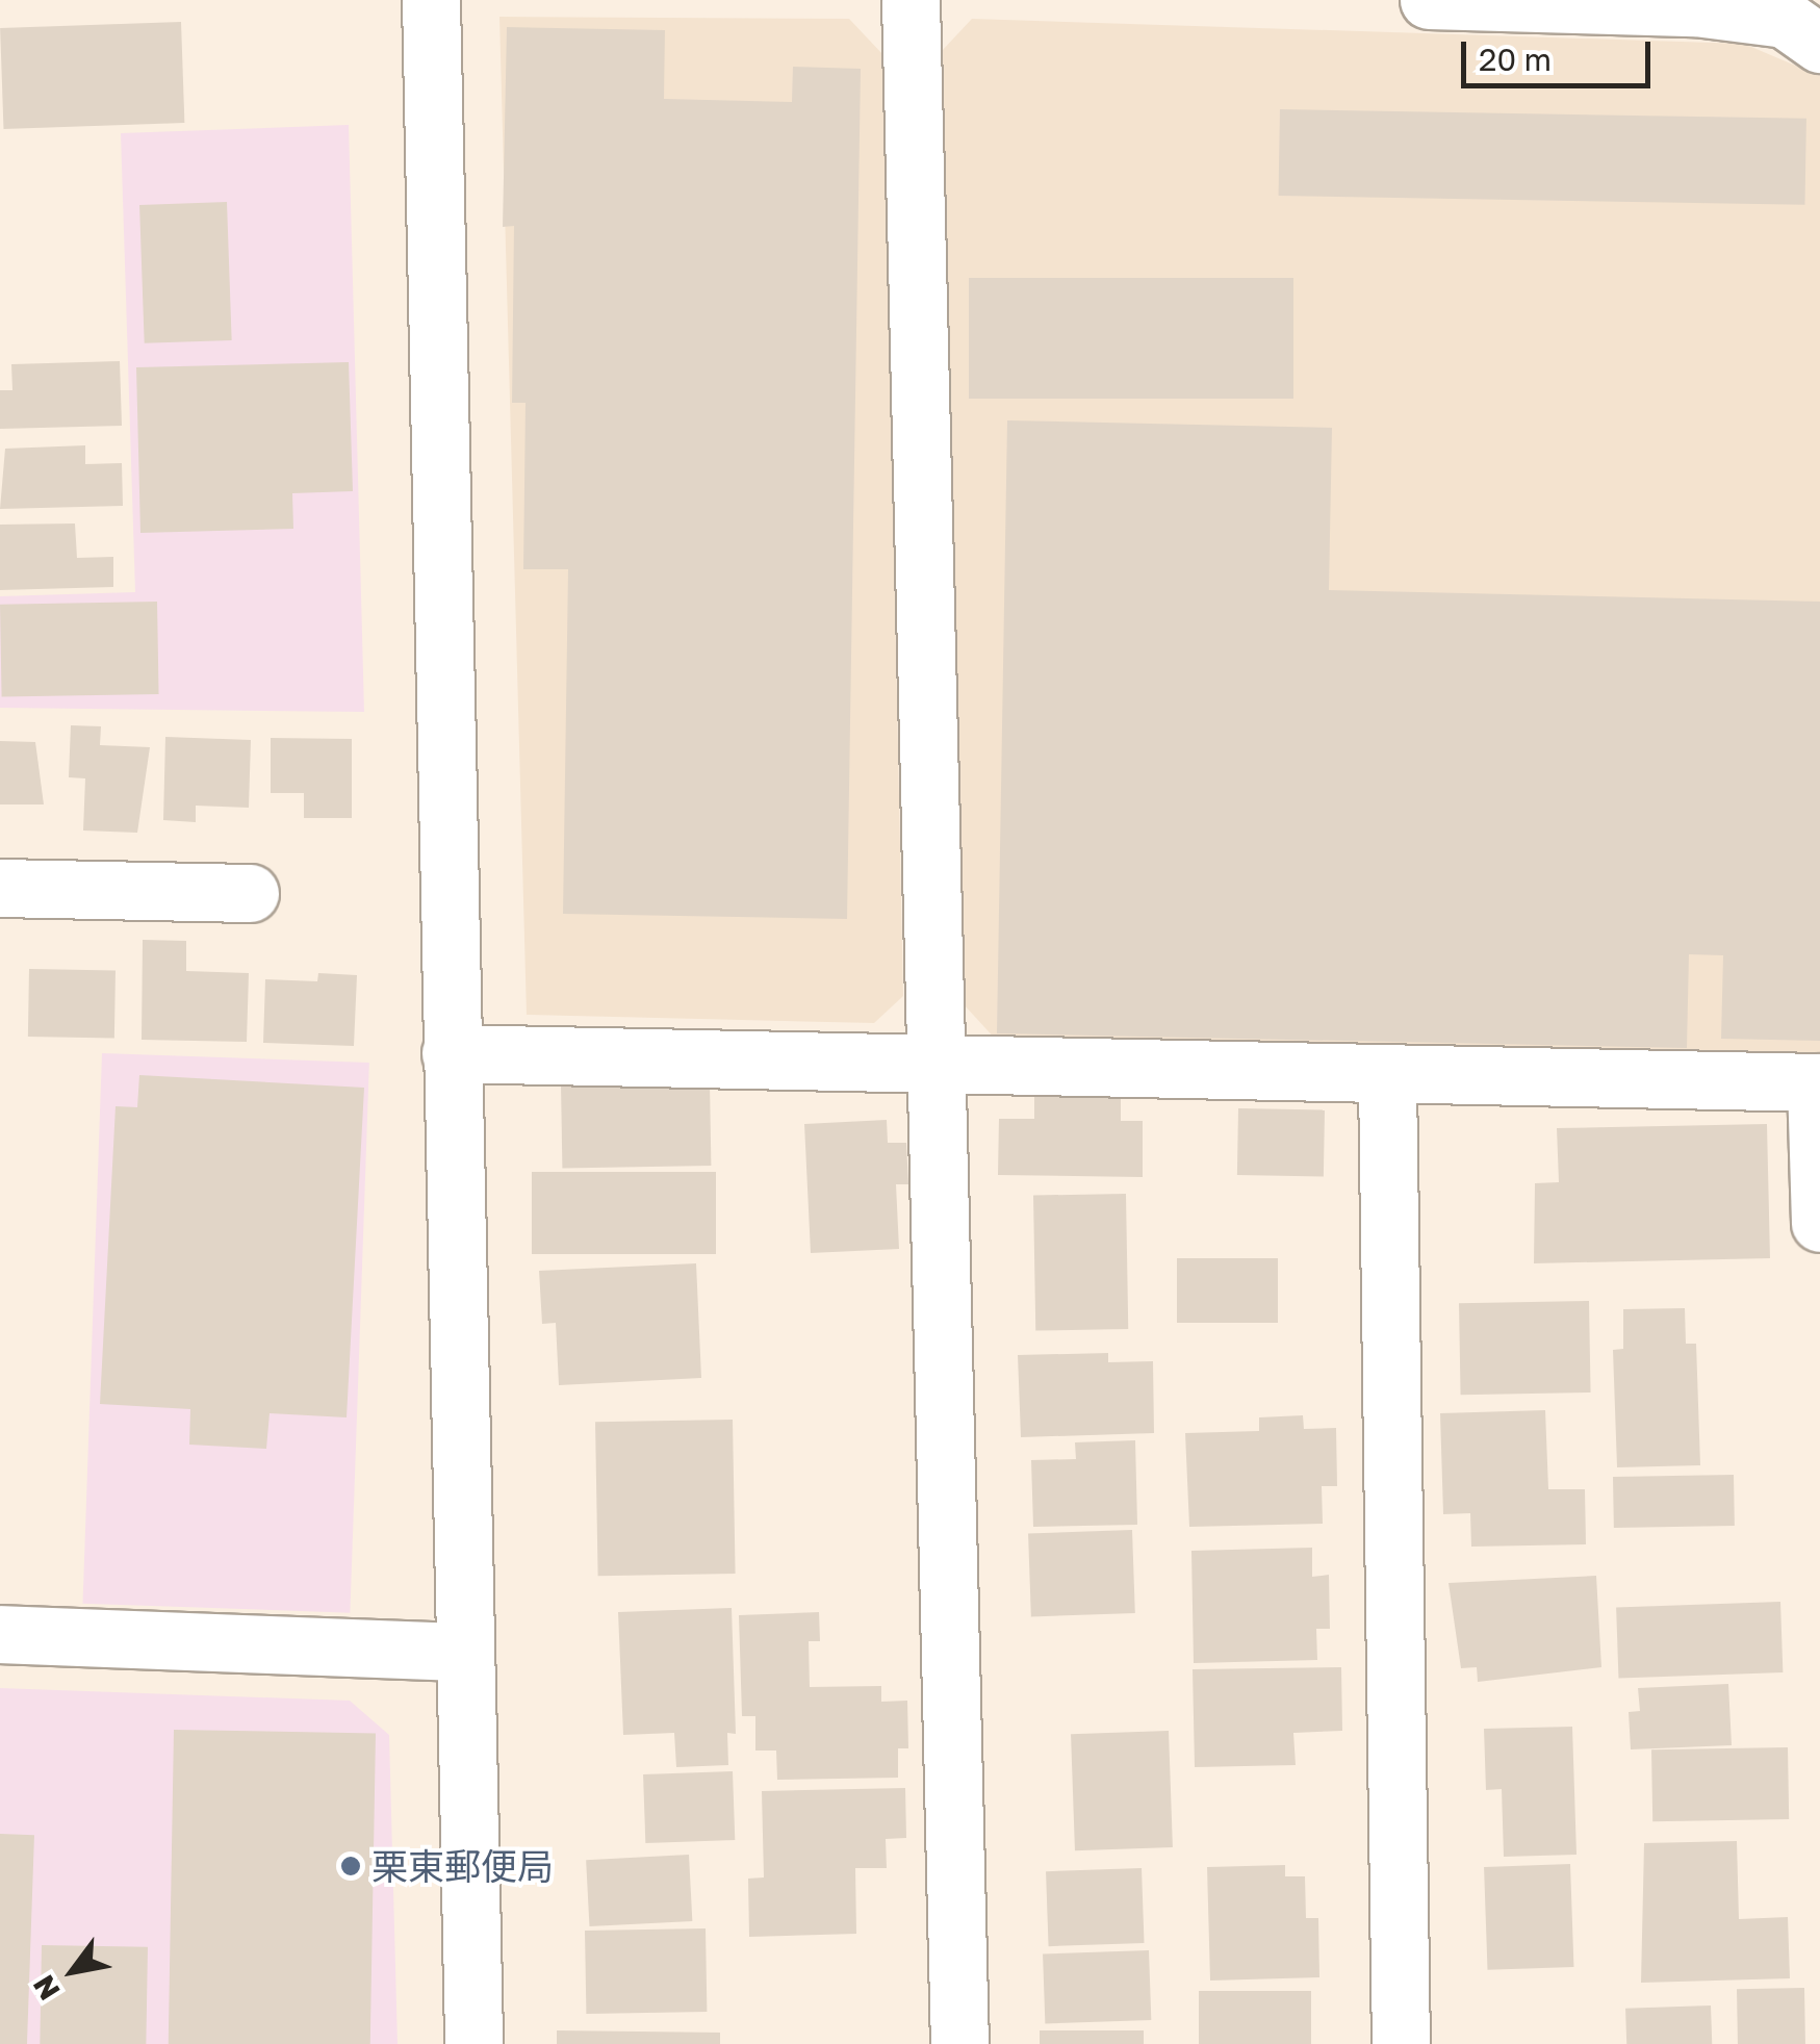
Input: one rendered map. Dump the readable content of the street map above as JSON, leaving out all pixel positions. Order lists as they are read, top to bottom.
{
  "places": ["栗東郵便局"],
  "scale_bar": "20 m",
  "north": "bottom left"
}
